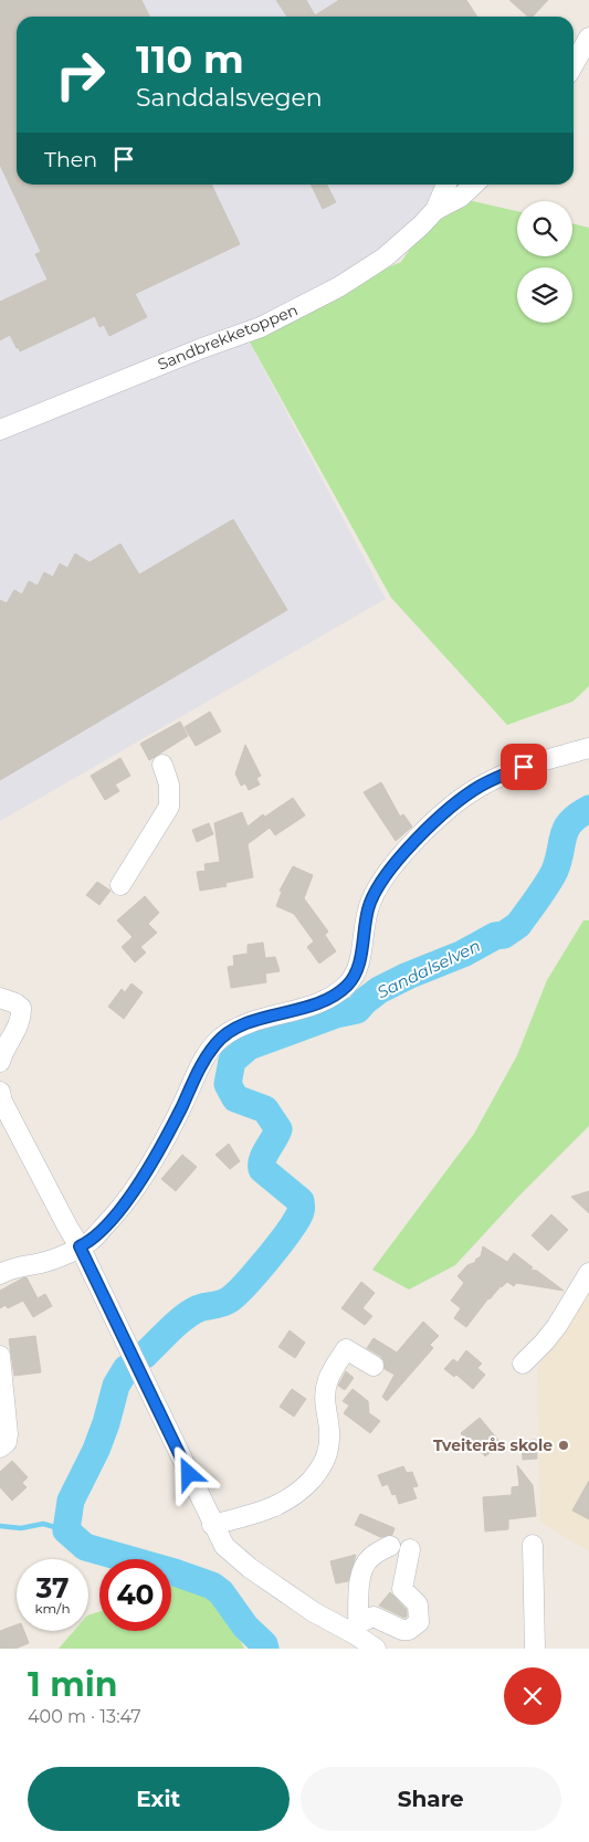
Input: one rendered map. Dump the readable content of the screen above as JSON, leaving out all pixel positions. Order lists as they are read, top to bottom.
{
  "streets": {
    "street": ["Sandbrekketoppen"]
  },
  "water": ["Sandalselven"],
  "places": ["Tveiterås skole"],
  "page": {
    "turn": ["110 m", "Sanddalsvegen"],
    "then": "Then",
    "speed": "37 km/h",
    "limit": "40",
    "heading": ["1 min", "400 m · 13:47"],
    "buttons": ["Exit", "Share"]
  }
}
